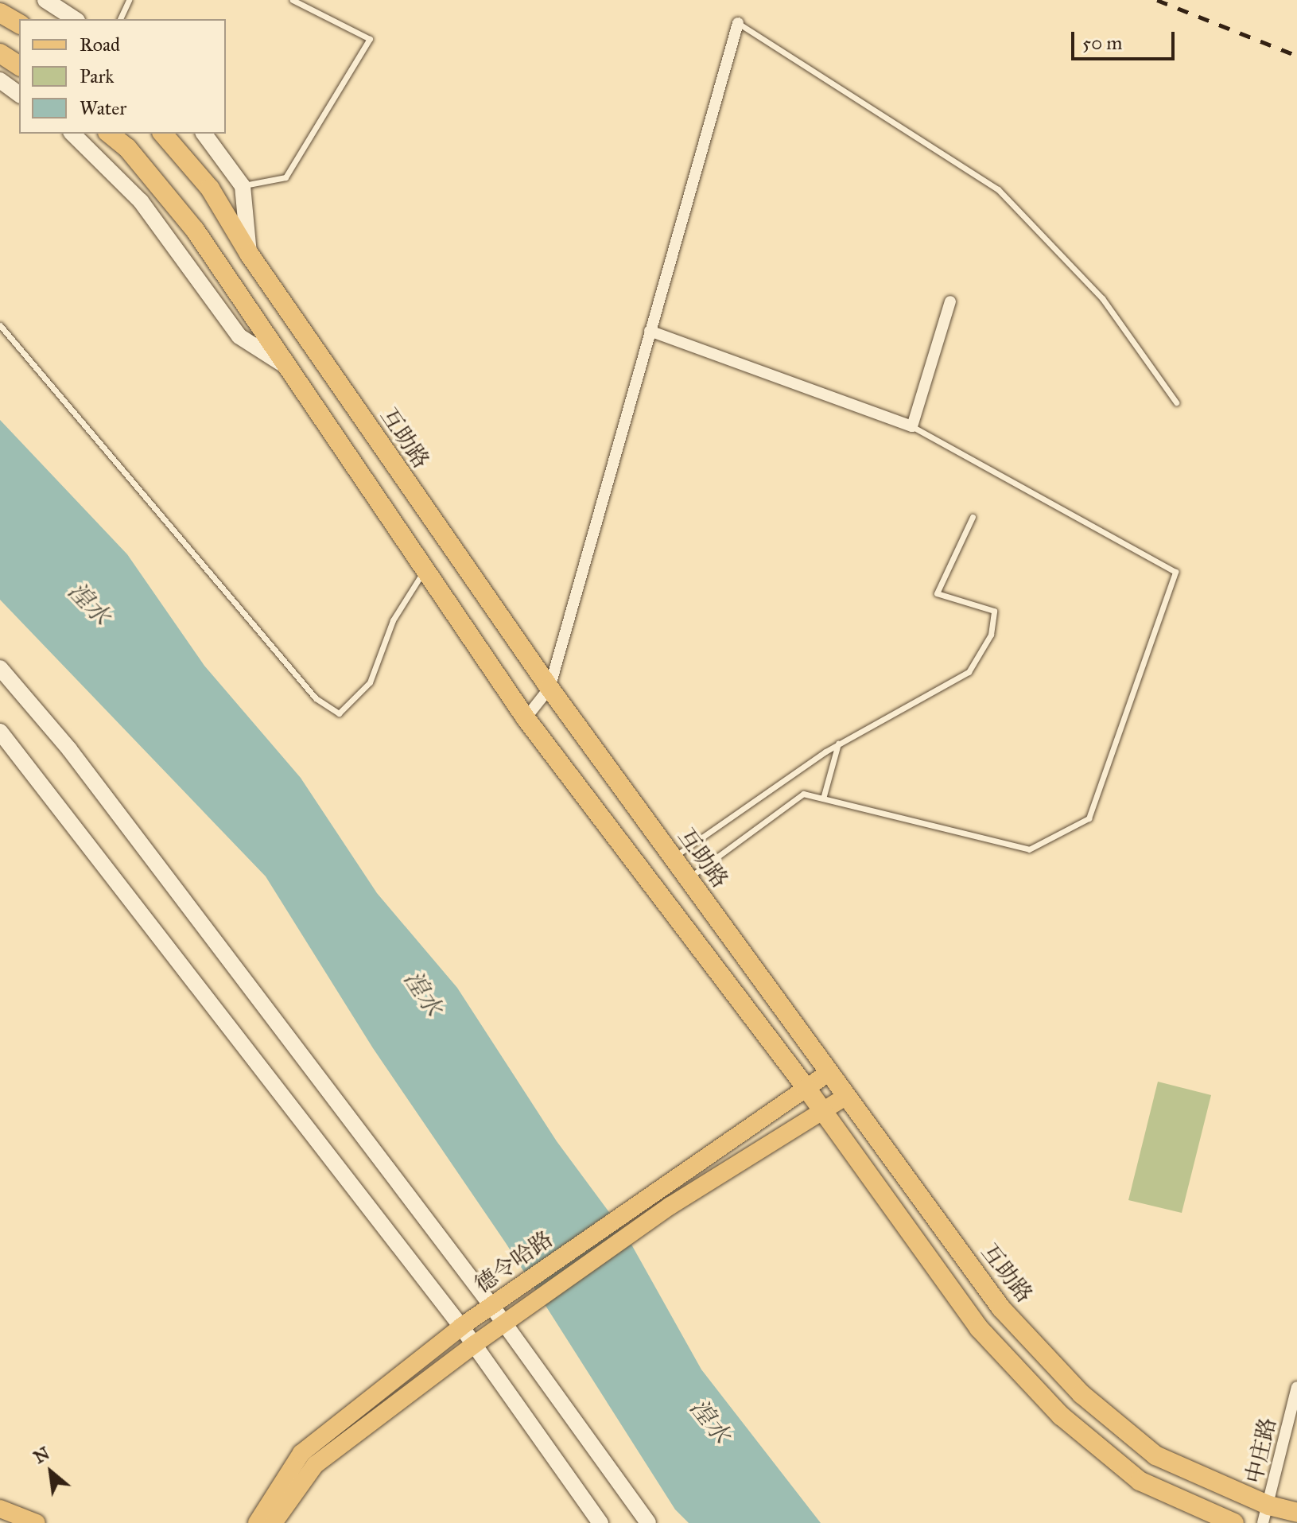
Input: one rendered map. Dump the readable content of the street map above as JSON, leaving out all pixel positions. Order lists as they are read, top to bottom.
{
  "streets": {
    "highway": ["互助路"],
    "main road": ["德令哈路"],
    "street": ["中庄路"]
  },
  "crossings": [
    ["互助路", "德令哈路"],
    ["互助路", "中庄路"]
  ],
  "water": ["湟水"],
  "legend": ["Road", "Park", "Water"],
  "scale_bar": "50 m",
  "north": "top left"
}
